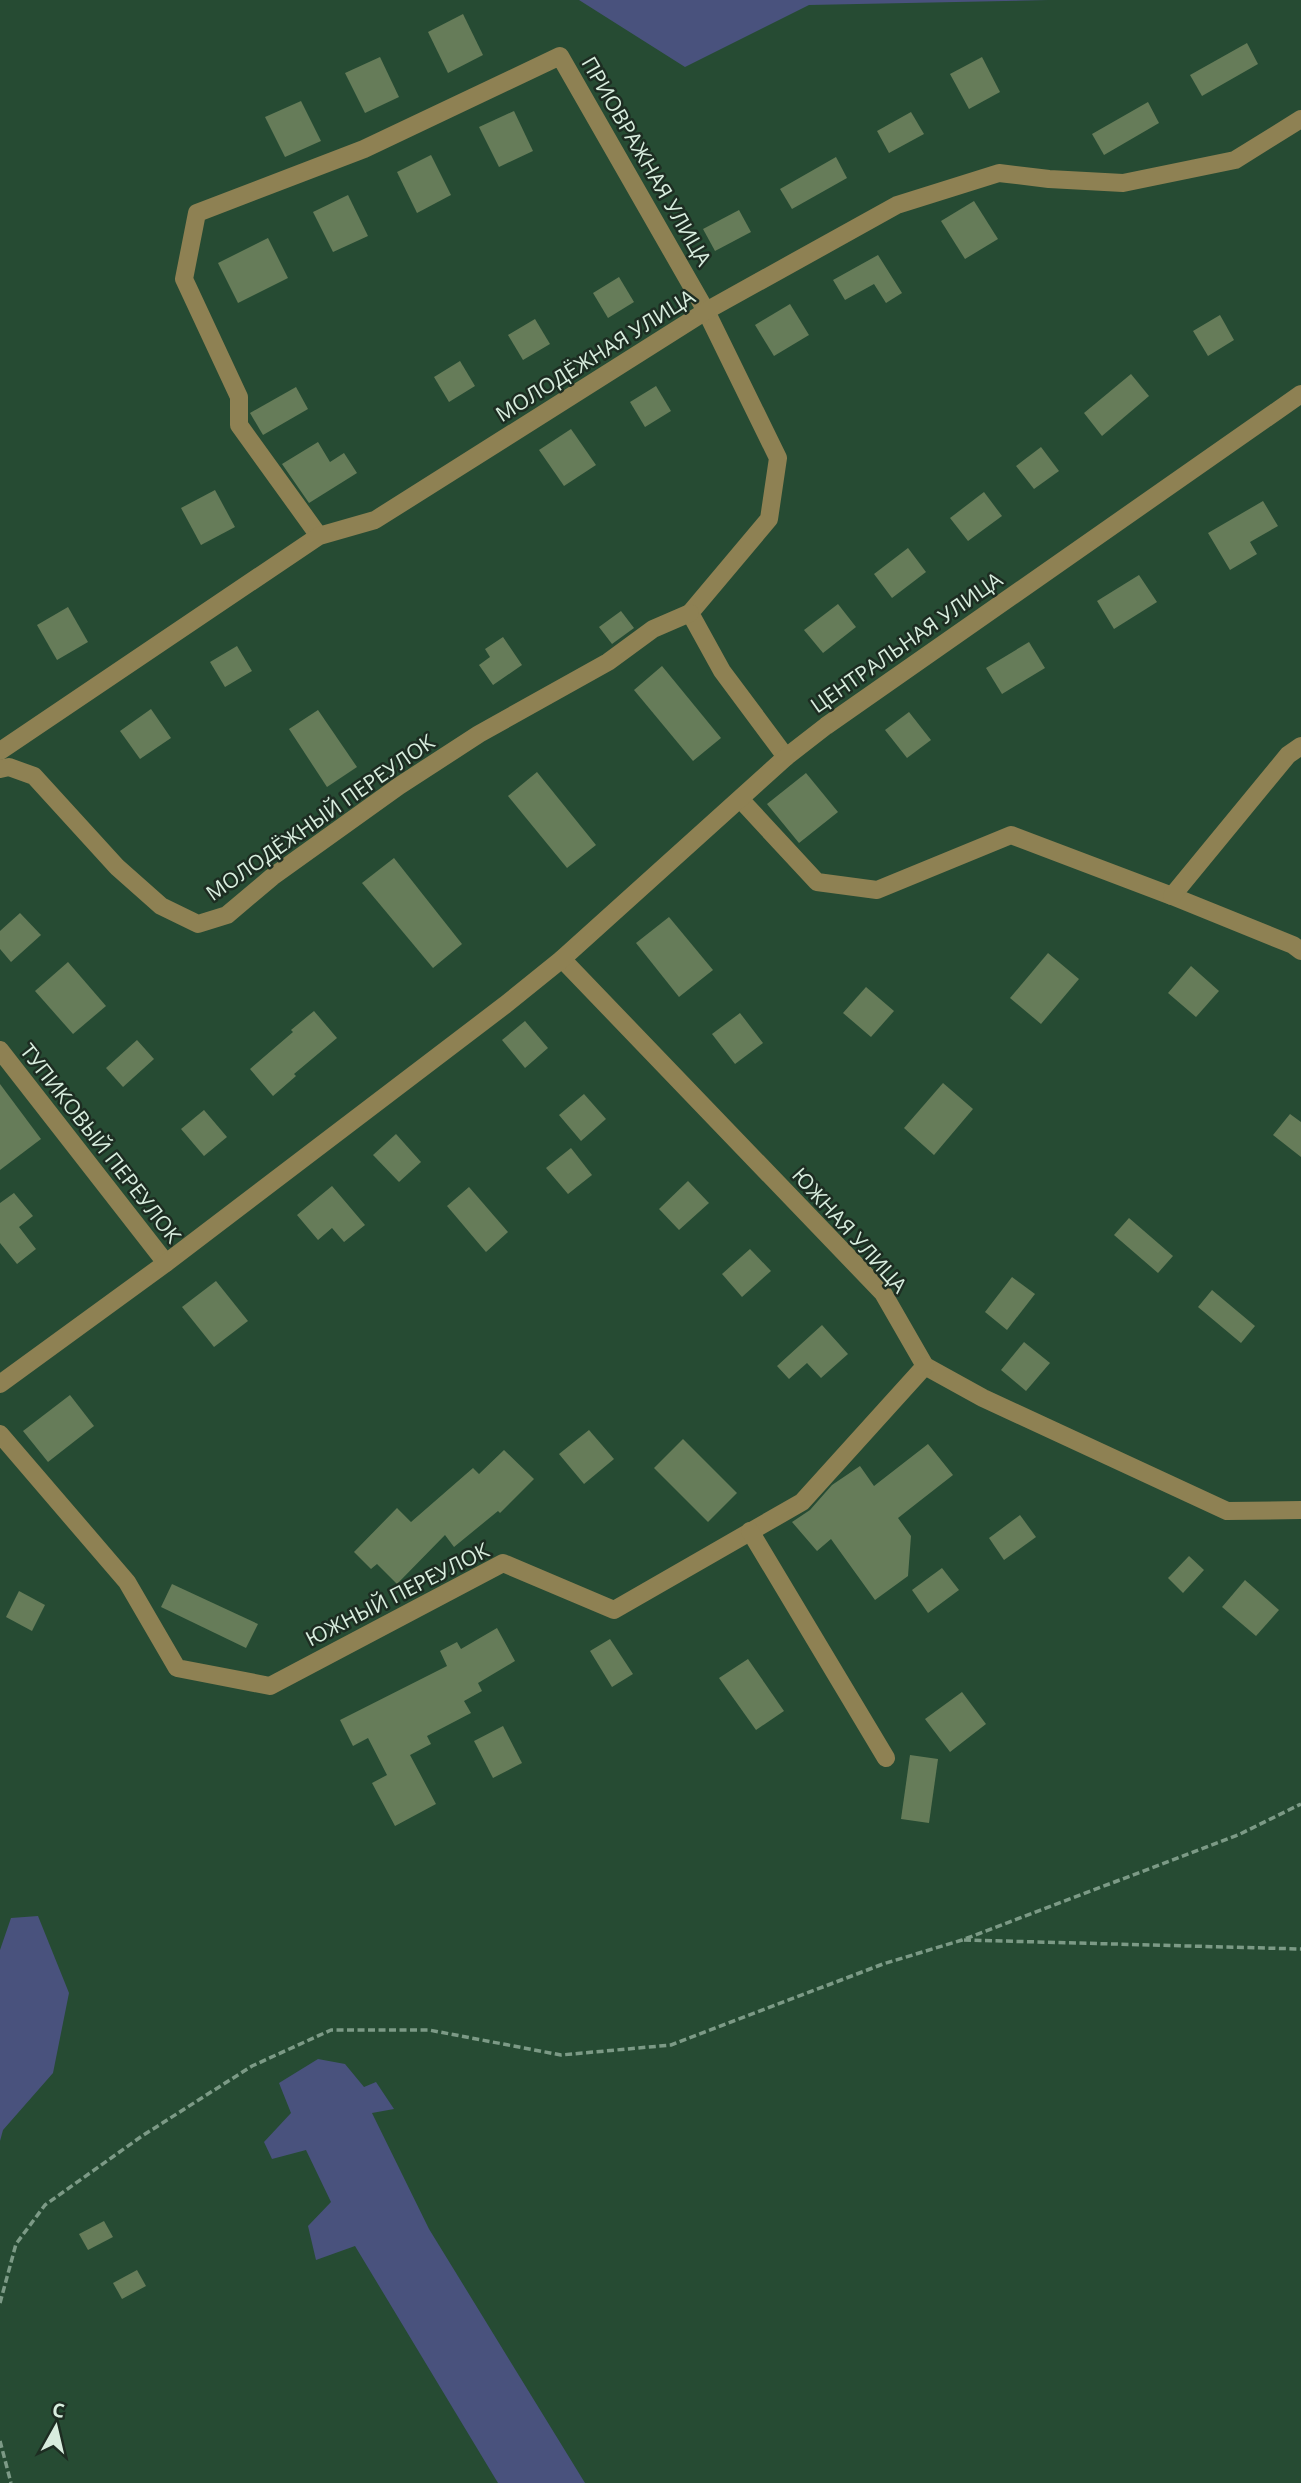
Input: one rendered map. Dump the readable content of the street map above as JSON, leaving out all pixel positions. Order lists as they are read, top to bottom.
{
  "streets": {
    "street": [
      "ПРИОВРАЖНАЯ УЛИЦА",
      "МОЛОДЁЖНАЯ УЛИЦА",
      "ЦЕНТРАЛЬНАЯ УЛИЦА",
      "МОЛОДЁЖНЫЙ ПЕРЕУЛОК",
      "ТУПИКОВЫЙ ПЕРЕУЛОК",
      "ЮЖНАЯ УЛИЦА",
      "ЮЖНЫЙ ПЕРЕУЛОК"
    ]
  },
  "crossings": [
    ["ПРИОВРАЖНАЯ УЛИЦА", "МОЛОДЁЖНАЯ УЛИЦА"],
    ["ПРИОВРАЖНАЯ УЛИЦА", "МОЛОДЁЖНЫЙ ПЕРЕУЛОК"],
    ["ЦЕНТРАЛЬНАЯ УЛИЦА", "ТУПИКОВЫЙ ПЕРЕУЛОК"],
    ["ЦЕНТРАЛЬНАЯ УЛИЦА", "ЮЖНАЯ УЛИЦА"],
    ["ЮЖНАЯ УЛИЦА", "ЮЖНЫЙ ПЕРЕУЛОК"]
  ],
  "north": "top"
}
